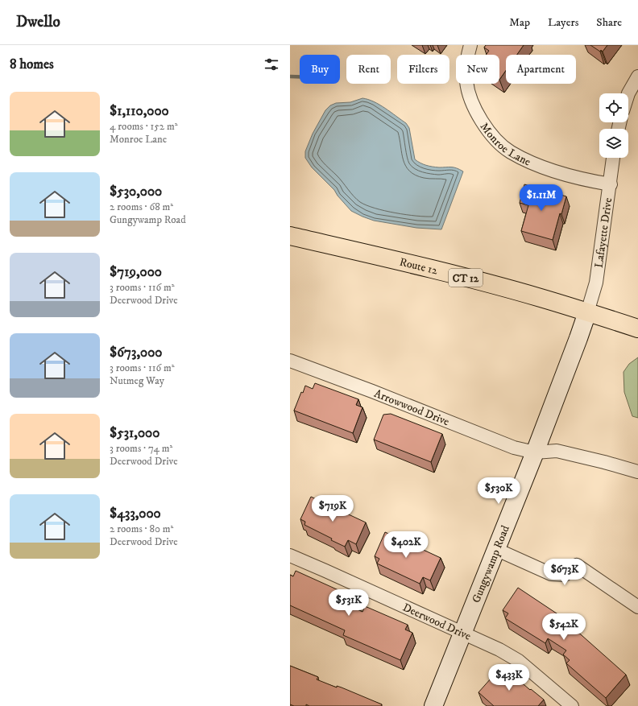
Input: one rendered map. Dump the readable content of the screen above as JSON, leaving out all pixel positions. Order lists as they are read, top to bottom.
{
  "streets": {
    "highway": ["Route 12", "CT 12"],
    "street": [
      "Monroe Lane",
      "Lafayette Drive",
      "Arrowwood Drive",
      "Gungywamp Road",
      "Deerwood Drive"
    ]
  },
  "crossings": [
    ["Monroe Lane", "Lafayette Drive"],
    ["Lafayette Drive", "Route 12"],
    ["Lafayette Drive", "Gungywamp Road"],
    ["Route 12", "Gungywamp Road"],
    ["Arrowwood Drive", "Gungywamp Road"],
    ["Gungywamp Road", "Deerwood Drive"]
  ],
  "page": {
    "header": "Dwello",
    "nav": ["Map", "Layers", "Share"],
    "heading": "8 homes",
    "chip": [
      "Buy",
      "Rent",
      "Filters",
      "New",
      "Apartment"
    ],
    "list": [
      {
        "name": "$1,110,000",
        "note": "4 rooms · 152 m² · Monroe Lane"
      },
      {
        "name": "$530,000",
        "note": "2 rooms · 68 m² · Gungywamp Road"
      },
      {
        "name": "$719,000",
        "note": "3 rooms · 116 m² · Deerwood Drive"
      },
      {
        "name": "$673,000",
        "note": "3 rooms · 116 m² · Nutmeg Way"
      },
      {
        "name": "$531,000",
        "note": "3 rooms · 74 m² · Deerwood Drive"
      },
      {
        "name": "$433,000",
        "note": "2 rooms · 80 m² · Deerwood Drive"
      }
    ],
    "price": [
      "$1.11M",
      "$530K",
      "$719K",
      "$402K",
      "$673K",
      "$531K",
      "$542K",
      "$433K"
    ]
  }
}
